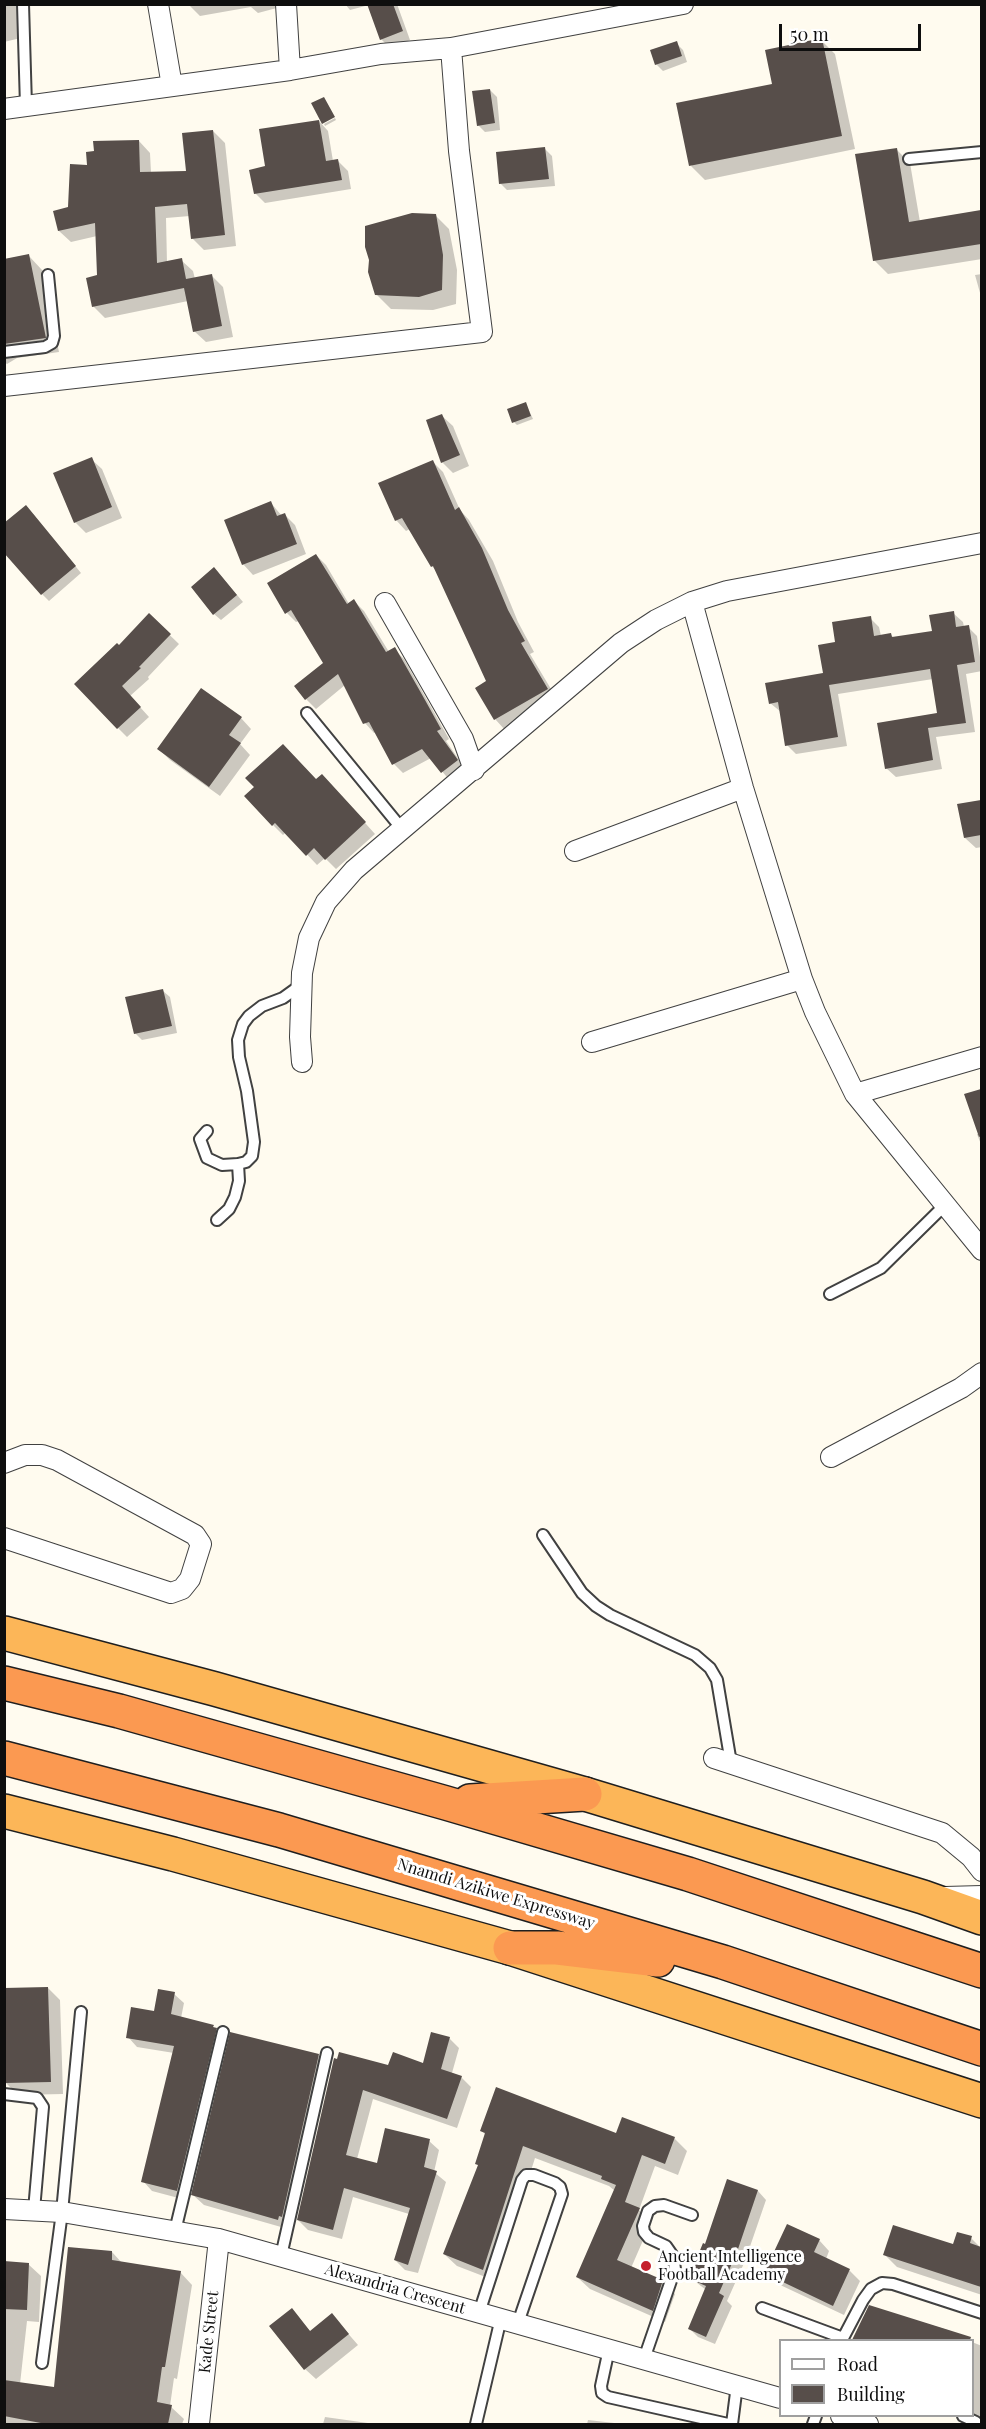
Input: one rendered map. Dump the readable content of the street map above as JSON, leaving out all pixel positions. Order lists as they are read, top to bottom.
{
  "streets": {
    "highway": ["Nnamdi Azikiwe Expressway"],
    "street": ["Alexandria Crescent", "Kade Street"]
  },
  "crossings": [
    ["Alexandria Crescent", "Kade Street"]
  ],
  "places": ["Ancient Intelligence Football Academy"],
  "legend": ["Road", "Building"],
  "scale_bar": "50 m"
}
